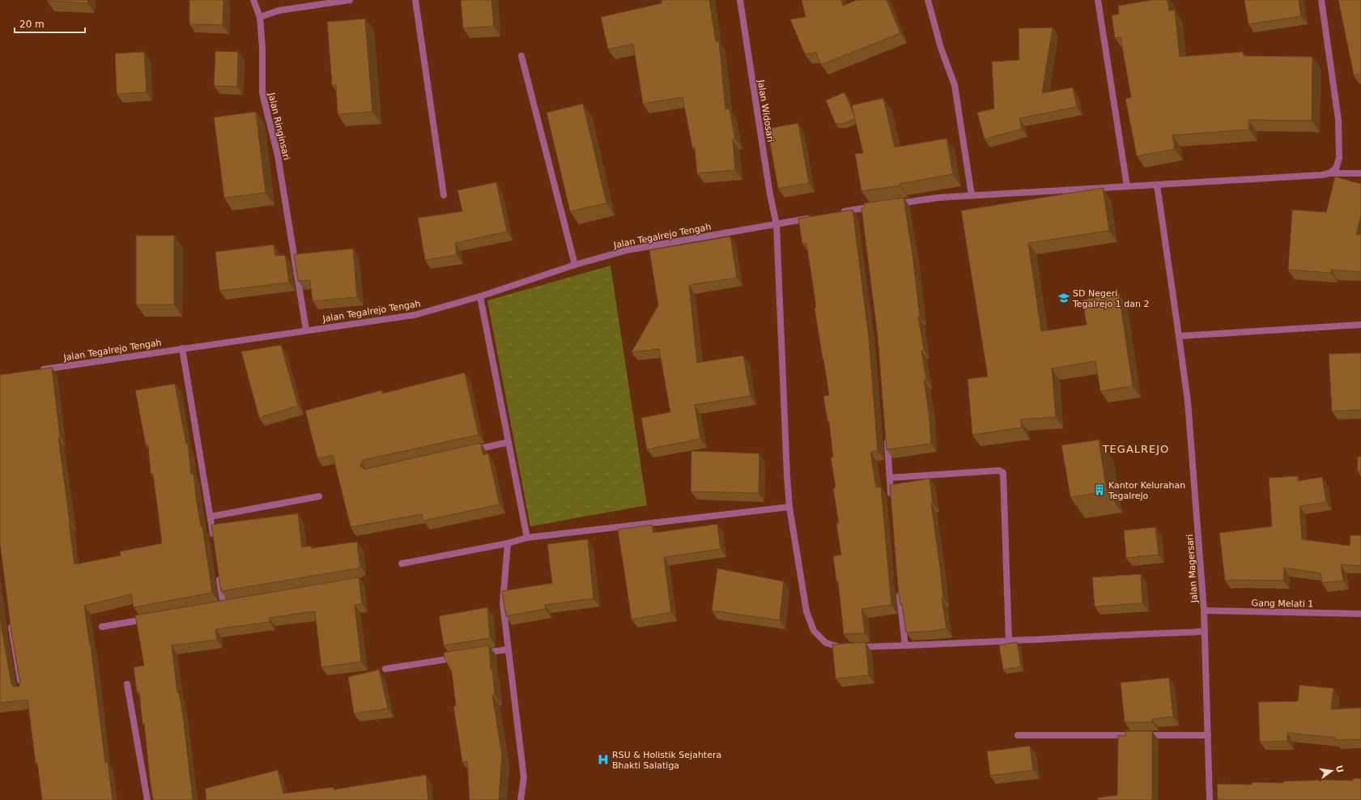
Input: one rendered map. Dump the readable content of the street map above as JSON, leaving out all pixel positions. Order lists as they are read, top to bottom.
{
  "streets": {
    "street": [
      "Jalan Widosari",
      "Jalan Ringinsari",
      "Jalan Tegalrejo Tengah",
      "Jalan Magersari",
      "Gang Melati 1"
    ]
  },
  "crossings": [
    ["Jalan Widosari", "Jalan Tegalrejo Tengah"],
    ["Jalan Ringinsari", "Jalan Tegalrejo Tengah"],
    ["Jalan Magersari", "Gang Melati 1"]
  ],
  "districts": ["TEGALREJO"],
  "places": {
    "school or university": ["SD Negeri Tegalrejo 1 dan 2"],
    "building": ["Kantor Kelurahan Tegalrejo"],
    "hospital": ["RSU & Holistik Sejahtera Bhakti Salatiga"]
  },
  "scale_bar": "20 m",
  "north": "right"
}
